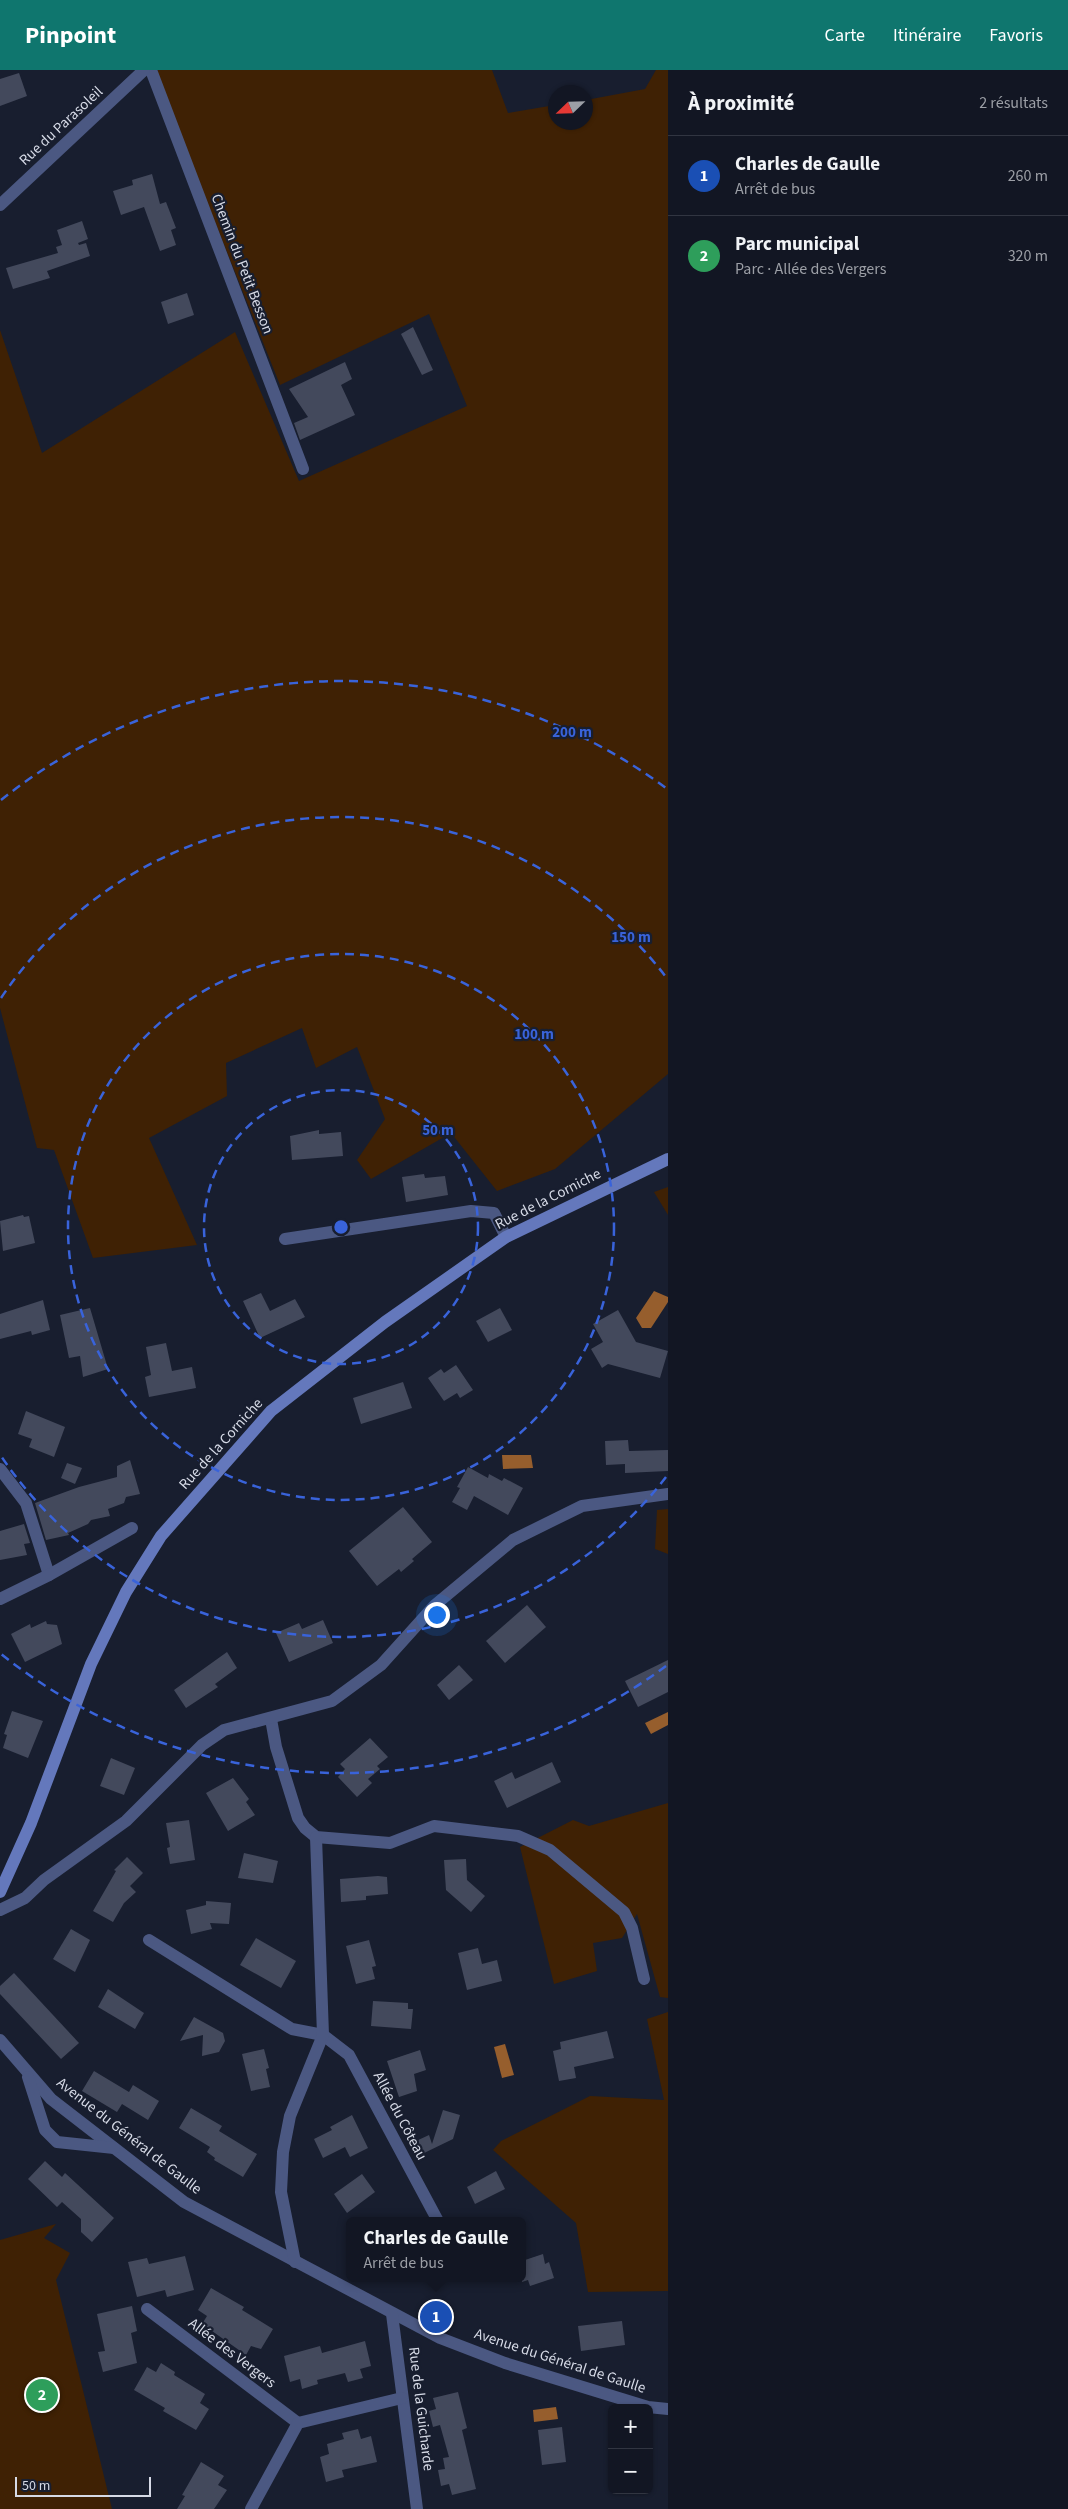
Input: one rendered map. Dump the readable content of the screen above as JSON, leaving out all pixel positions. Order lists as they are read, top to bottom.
{
  "streets": {
    "main road": ["Rue de la Corniche"],
    "street": [
      "Rue du Parasoleil",
      "Chemin du Petit Besson",
      "Allée du Côteau",
      "Avenue du Général de Gaulle",
      "Allée des Vergers",
      "Rue de la Guicharde"
    ]
  },
  "crossings": [
    ["Avenue du Général de Gaulle", "Rue de la Guicharde"]
  ],
  "scale_bar": "50 m",
  "north": "bottom left",
  "page": {
    "header": "Pinpoint",
    "nav": ["Carte", "Itinéraire", "Favoris"],
    "heading": ["À proximité", "2 résultats"],
    "list": [
      {
        "mark": "1",
        "name": "Charles de Gaulle",
        "note": "Arrêt de bus",
        "value": "260 m"
      },
      {
        "mark": "2",
        "name": "Parc municipal",
        "note": "Parc · Allée des Vergers",
        "value": "320 m"
      }
    ],
    "popup": ["Charles de Gaulle", "Arrêt de bus"],
    "pins": ["1", "2"],
    "map_buttons": ["+", "−"],
    "scale": "50 m"
  },
  "rings": [
    "200 m",
    "150 m",
    "100 m",
    "50 m"
  ]
}
